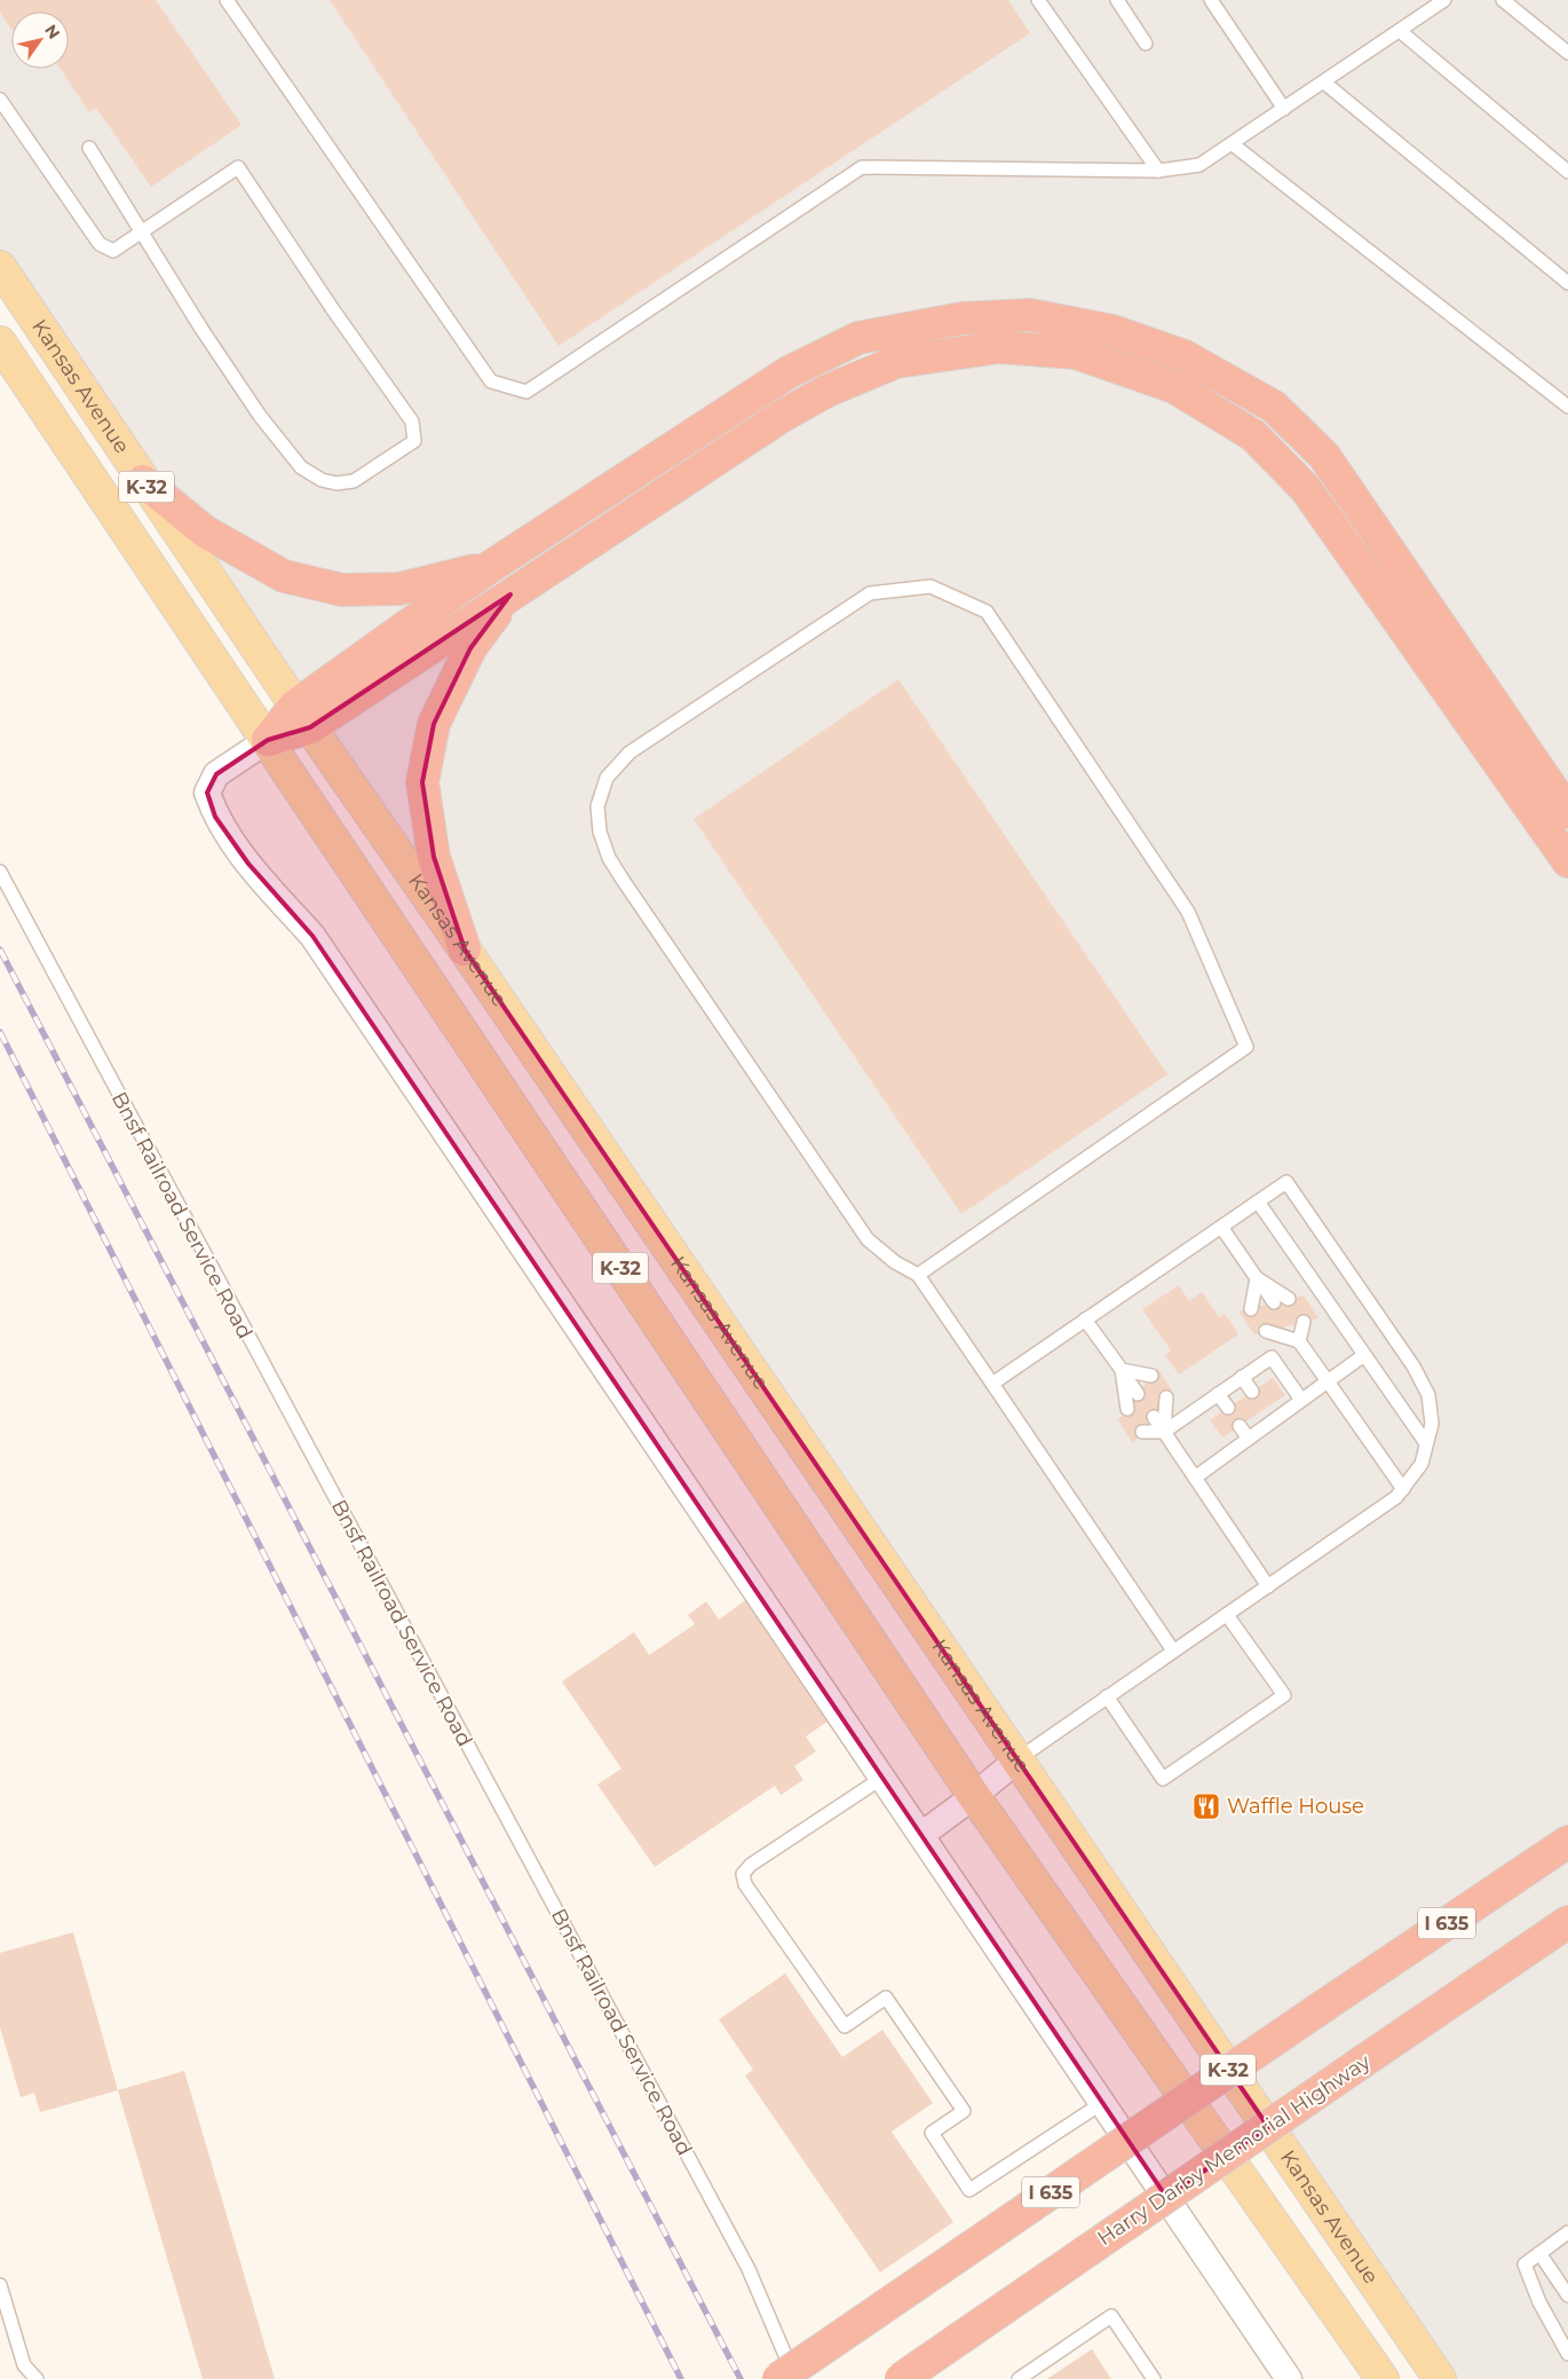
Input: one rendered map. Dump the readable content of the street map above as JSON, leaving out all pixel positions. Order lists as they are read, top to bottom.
{
  "streets": {
    "highway": ["I 635", "Harry Darby Memorial Highway"],
    "main road": ["Kansas Avenue", "K-32"],
    "lane": ["Bnsf Railroad Service Road"]
  },
  "places": {
    "restaurant": ["Waffle House"]
  },
  "north": "top right"
}
